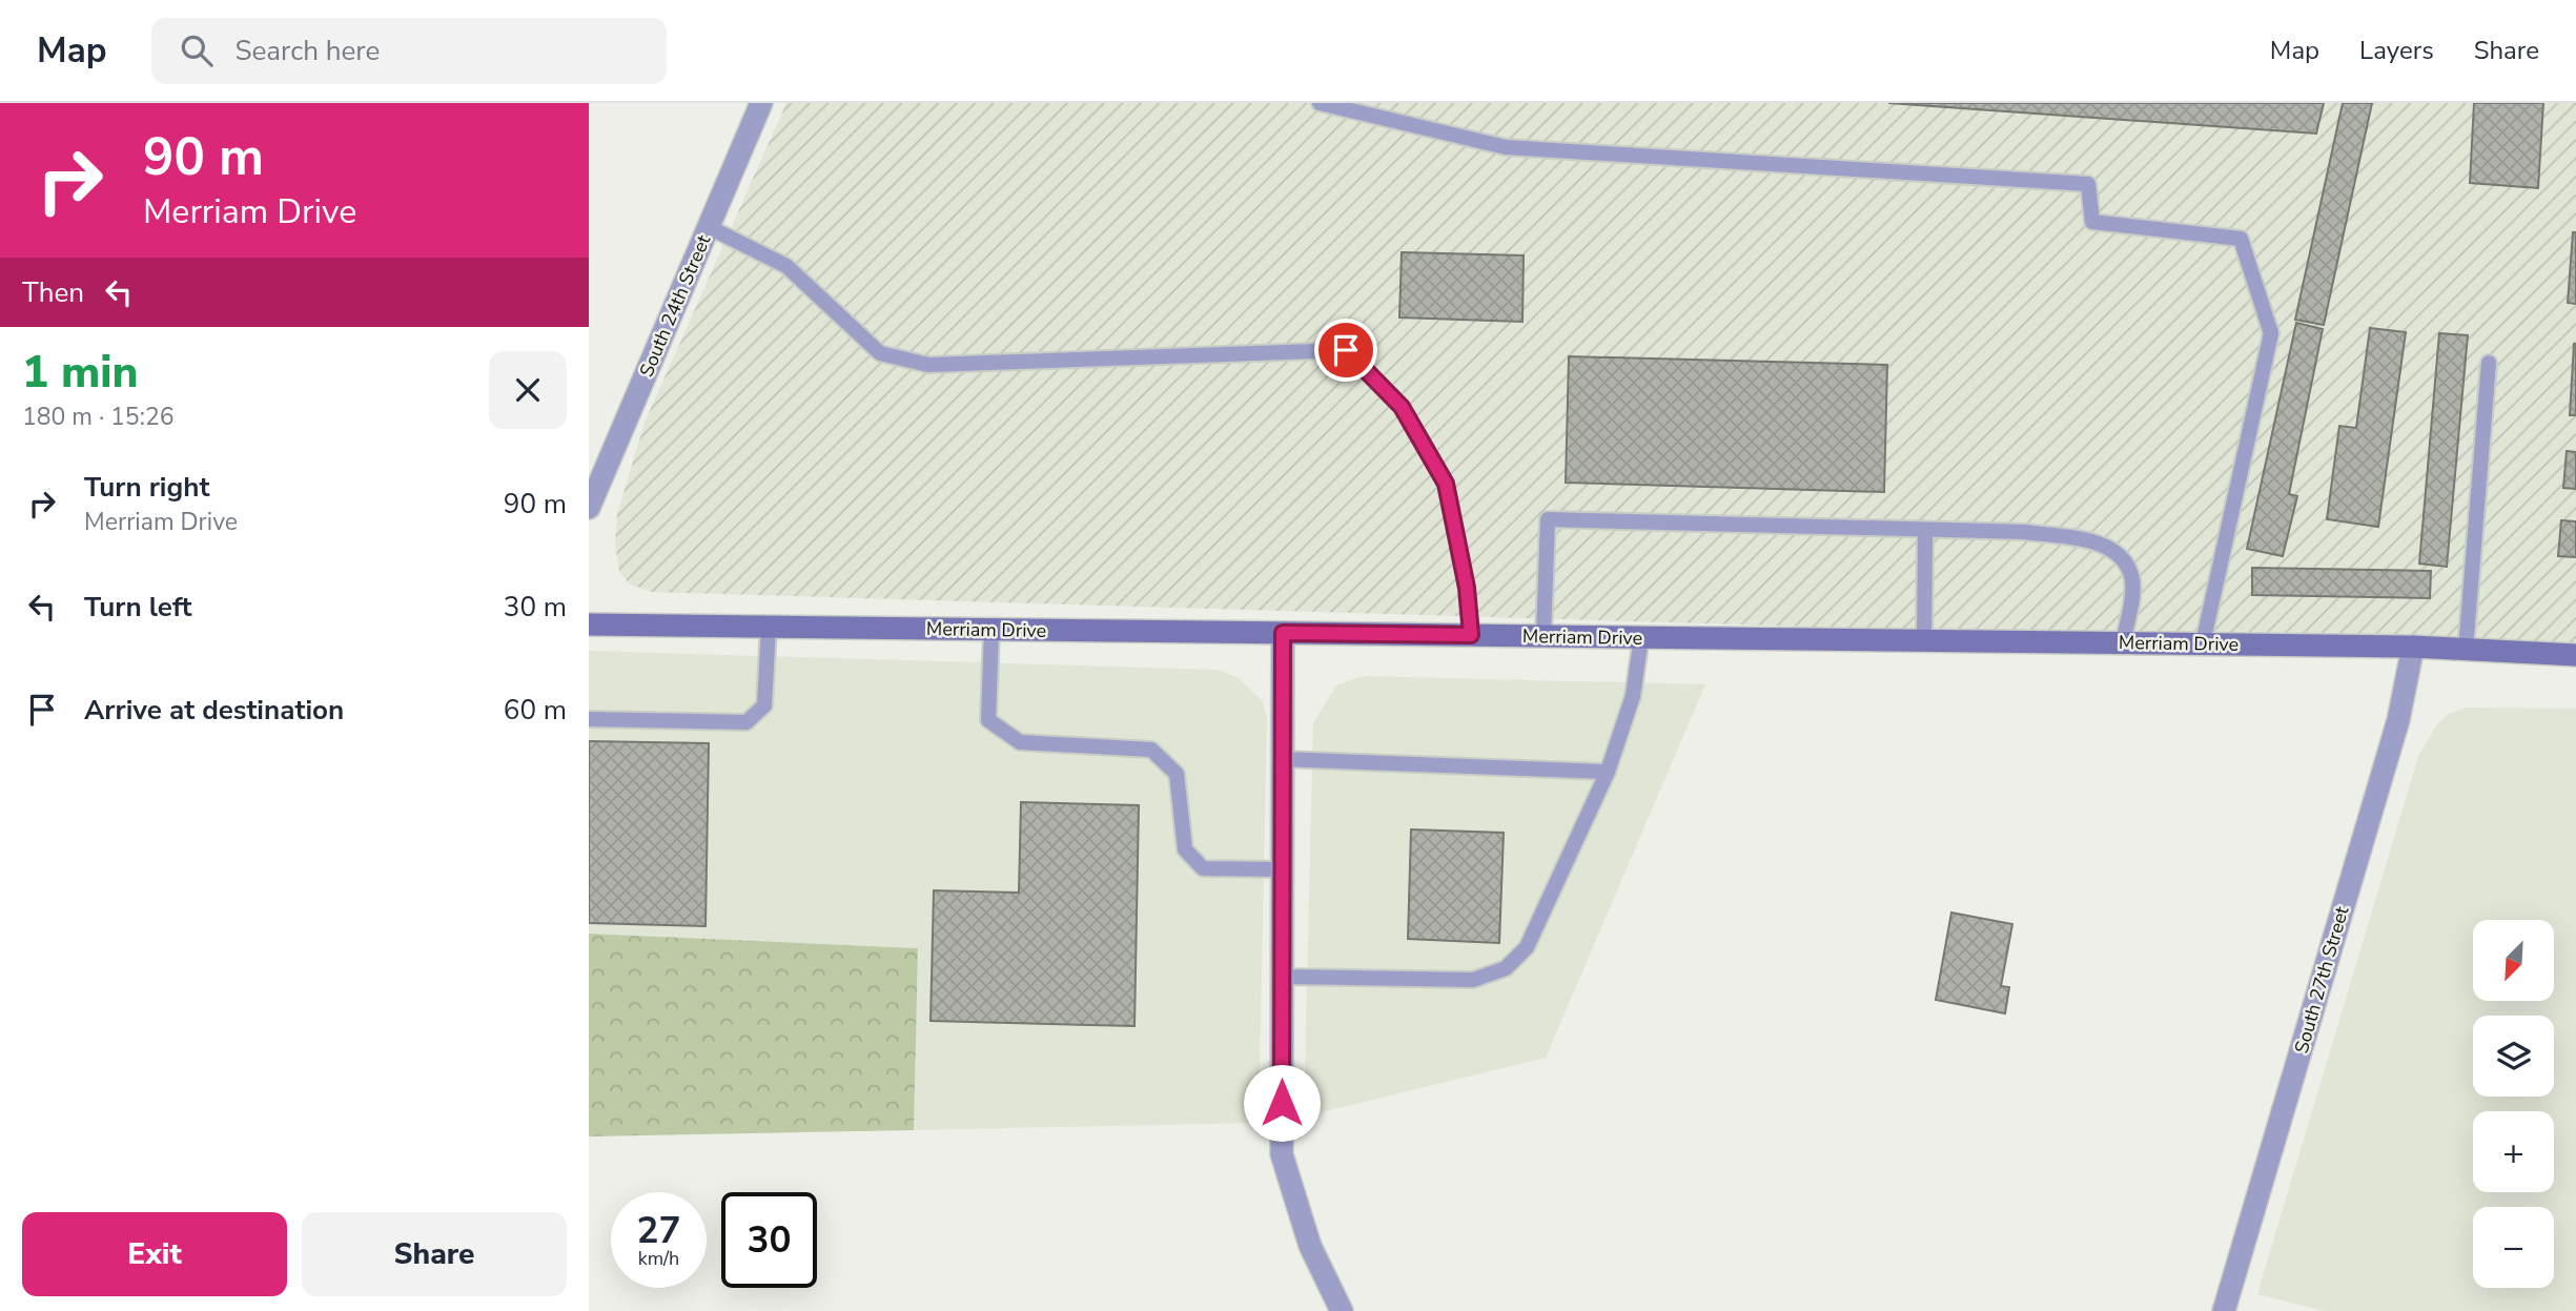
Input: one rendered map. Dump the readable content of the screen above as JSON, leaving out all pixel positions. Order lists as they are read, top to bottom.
{
  "streets": {
    "main road": ["Merriam Drive"],
    "street": ["South 24th Street", "South 27th Street"]
  },
  "crossings": [
    ["Merriam Drive", "South 27th Street"]
  ],
  "north": "bottom left",
  "page": {
    "header": "Map",
    "search": "Search here",
    "nav": ["Map", "Layers", "Share"],
    "turn": ["90 m", "Merriam Drive"],
    "then": "Then",
    "heading": ["1 min", "180 m · 15:26"],
    "list": [
      {
        "name": "Turn right",
        "note": "Merriam Drive",
        "value": "90 m"
      },
      {
        "name": "Turn left",
        "value": "30 m"
      },
      {
        "name": "Arrive at destination",
        "value": "60 m"
      }
    ],
    "map_buttons": ["+", "−"],
    "speed": "27 km/h",
    "limit": "30",
    "buttons": ["Exit", "Share"]
  }
}
